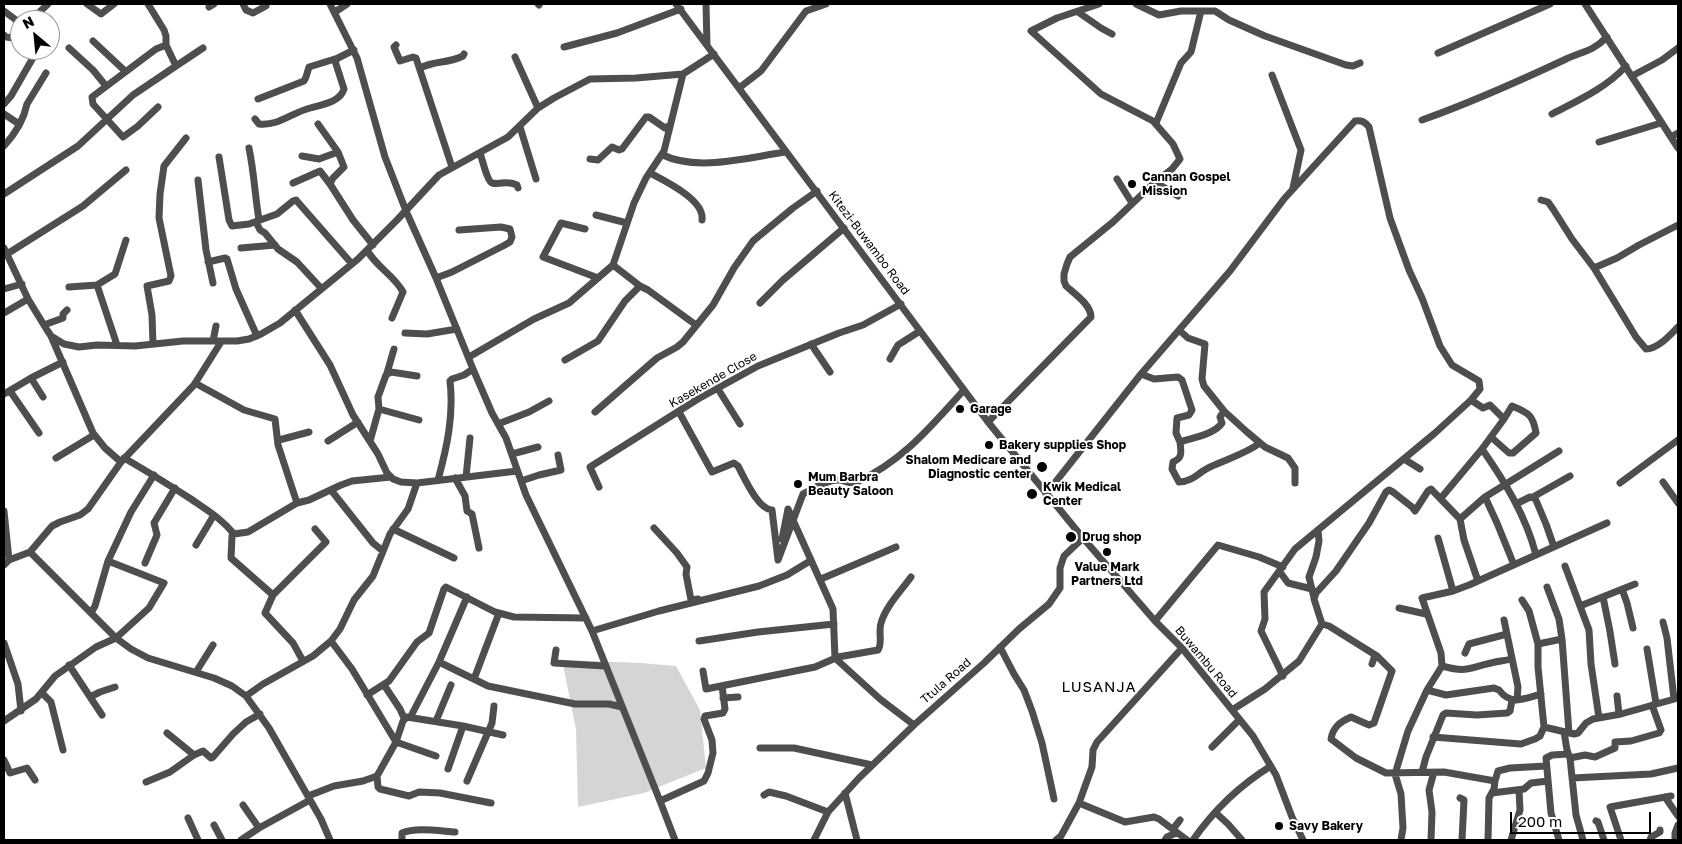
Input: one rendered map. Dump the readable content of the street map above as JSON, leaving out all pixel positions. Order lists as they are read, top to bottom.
{
  "streets": {
    "street": [
      "Kitezi-Buwambo Road",
      "Kasekende Close",
      "Buwambu Road",
      "Ttula Road"
    ]
  },
  "crossings": [
    ["Kitezi-Buwambo Road", "Kasekende Close"],
    ["Kitezi-Buwambo Road", "Buwambu Road"],
    ["Buwambu Road", "Ttula Road"]
  ],
  "districts": ["LUSANJA"],
  "places": [
    "Cannan Gospel Mission",
    "Garage",
    "Bakery supplies Shop",
    "Shalom Medicare and Diagnostic center",
    "Mum Barbra Beauty Saloon",
    "Kwik Medical Center",
    "Drug shop",
    "Value Mark Partners Ltd",
    "Savy Bakery"
  ],
  "scale_bar": "200 m",
  "north": "top left"
}
